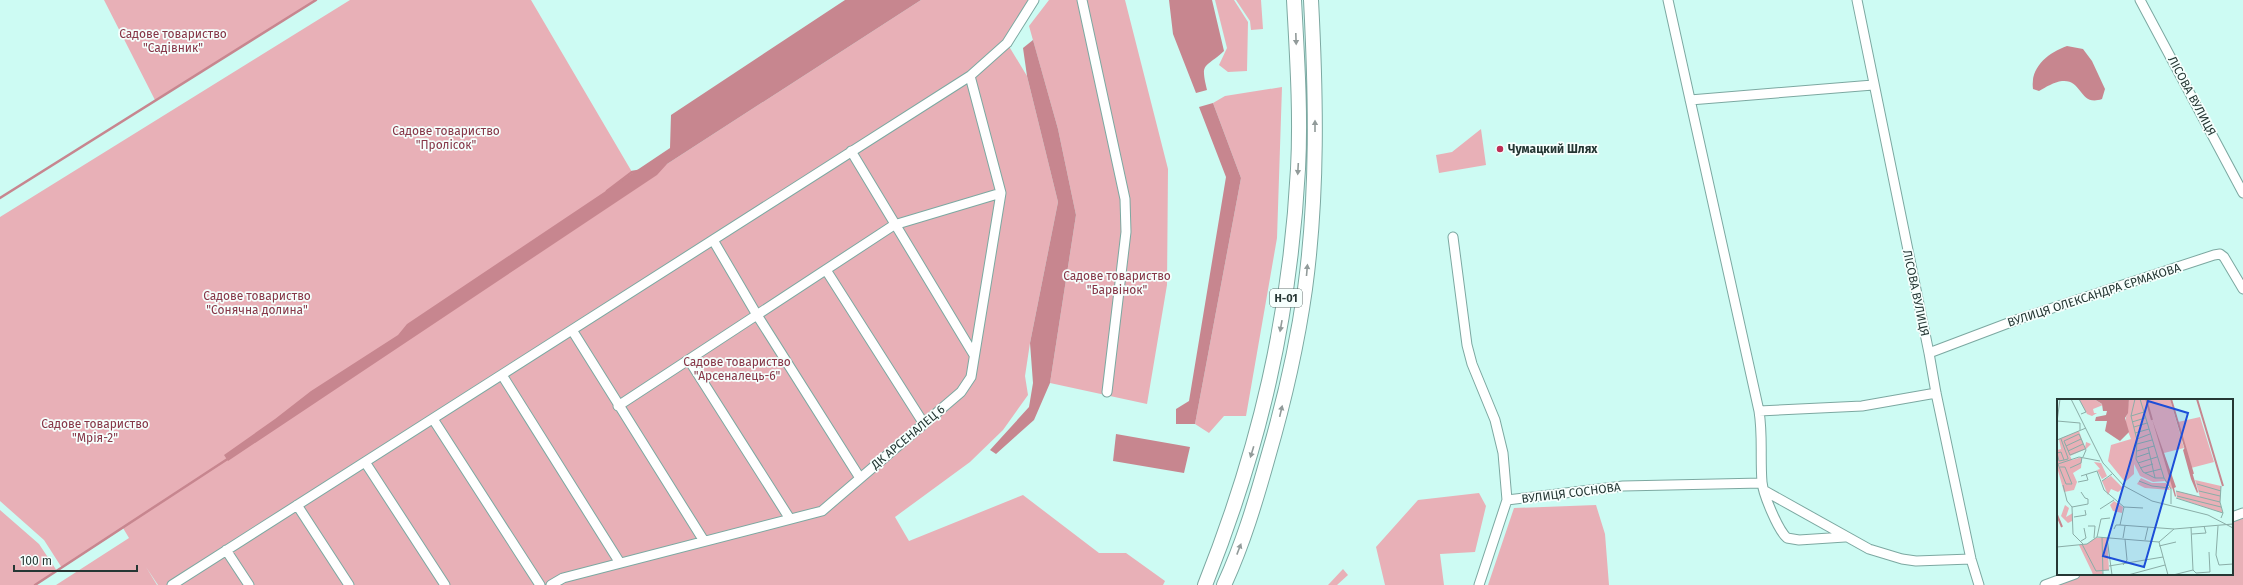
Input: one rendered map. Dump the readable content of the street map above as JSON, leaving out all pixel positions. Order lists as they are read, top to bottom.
{
  "streets": {
    "main road": ["Н-01"],
    "street": [
      "ЛІСОВА ВУЛИЦЯ",
      "ВУЛИЦЯ ОЛЕКСАНДРА ЄРМАКОВА",
      "ДК АРСЕНАЛЕЦ 6",
      "ВУЛИЦЯ СОСНОВА"
    ]
  },
  "crossings": [
    ["ЛІСОВА ВУЛИЦЯ", "ВУЛИЦЯ ОЛЕКСАНДРА ЄРМАКОВА"]
  ],
  "parks": [
    "Садове товариство \"Садівник\"",
    "Садове товариство \"Пролісок\"",
    "Садове товариство \"Барвінок\"",
    "Садове товариство \"Сонячна долина\"",
    "Садове товариство \"Арсеналець-6\"",
    "Садове товариство \"Мрія-2\""
  ],
  "places": ["Чумацкий Шлях"],
  "scale_bar": "100 m"
}
